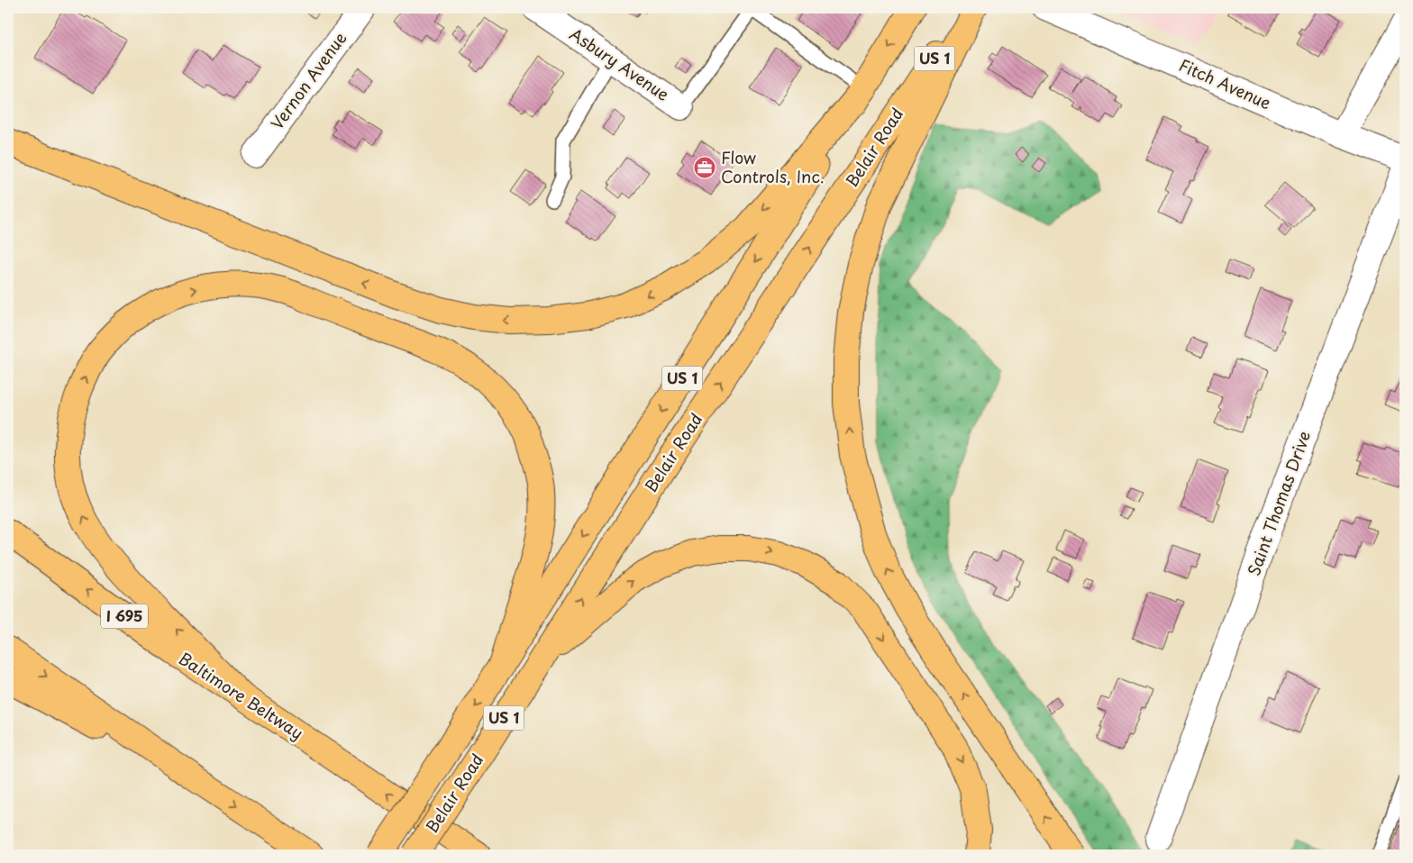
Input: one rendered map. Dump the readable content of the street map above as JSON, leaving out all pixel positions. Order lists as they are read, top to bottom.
{
  "streets": {
    "highway": [
      "US 1",
      "Belair Road",
      "I 695",
      "Baltimore Beltway"
    ],
    "street": [
      "Asbury Avenue",
      "Vernon Avenue",
      "Fitch Avenue",
      "Saint Thomas Drive"
    ]
  },
  "places": {
    "office": ["Flow Controls, Inc."]
  }
}
